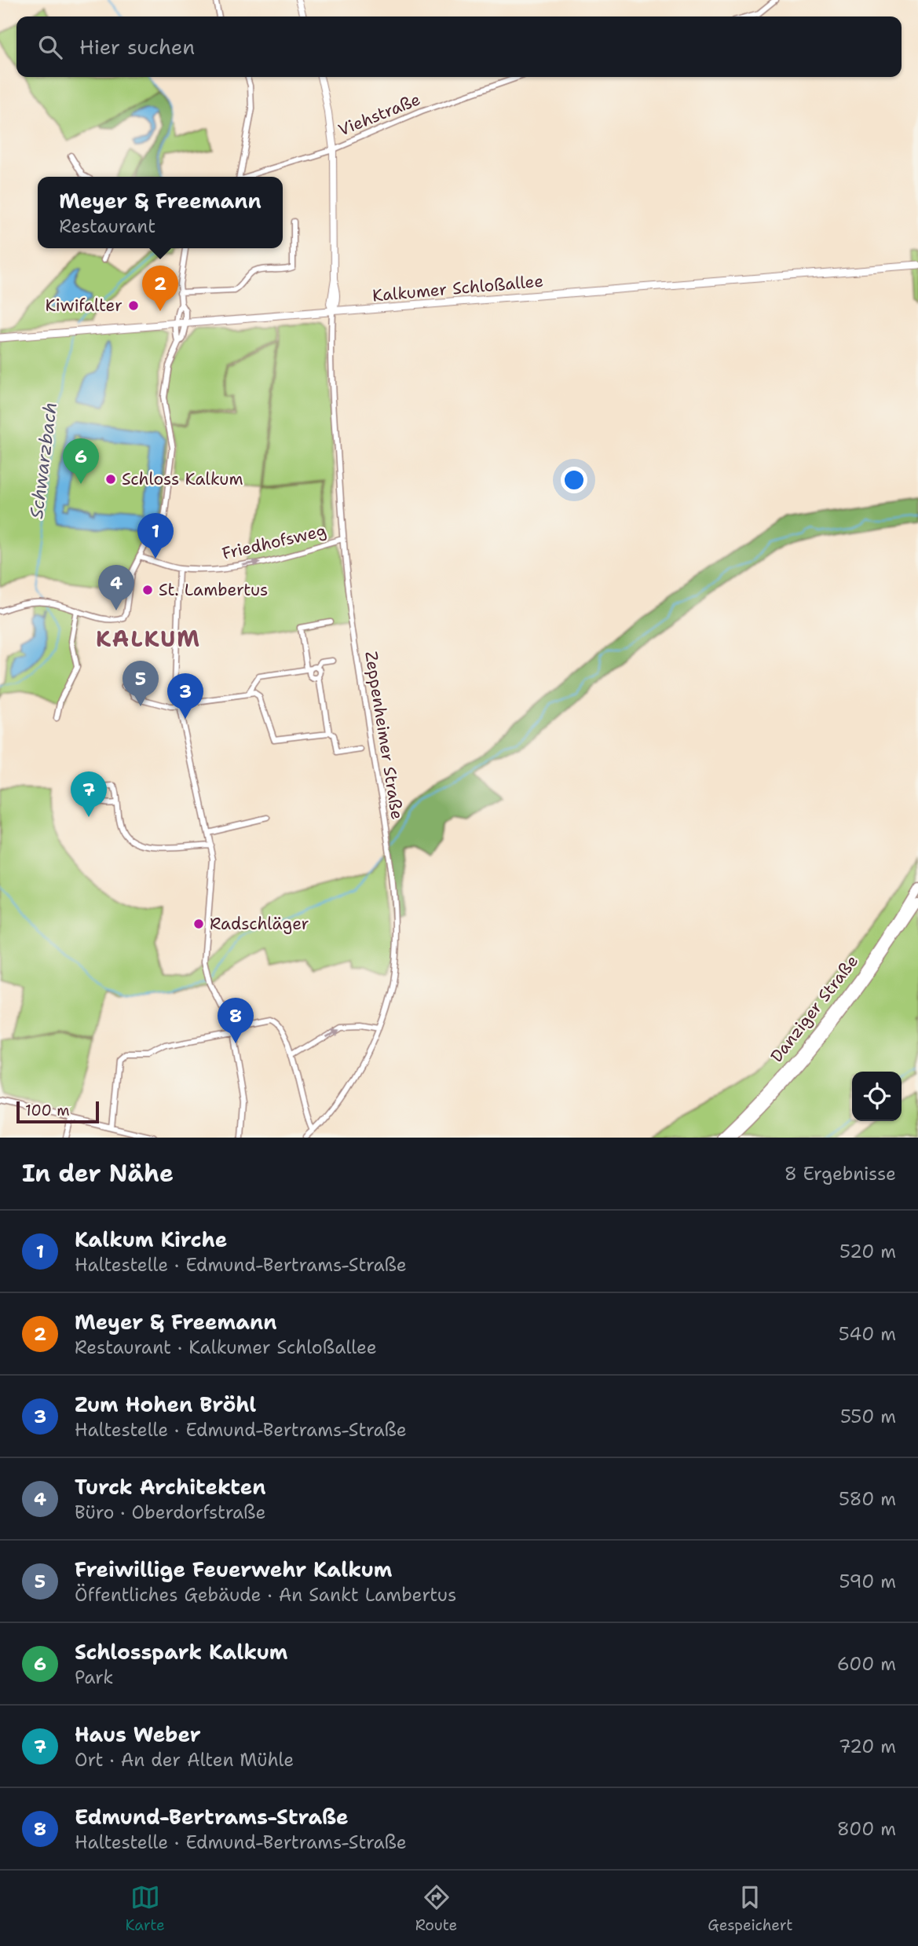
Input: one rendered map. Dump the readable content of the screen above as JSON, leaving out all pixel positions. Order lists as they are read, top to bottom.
{
  "streets": {
    "highway": ["Danziger Straße"],
    "main road": ["Kalkumer Schloßallee"],
    "street": ["Viehstraße", "Friedhofsweg", "Zeppenheimer Straße"]
  },
  "crossings": [
    ["Kalkumer Schloßallee", "Zeppenheimer Straße"],
    ["Friedhofsweg", "Zeppenheimer Straße"]
  ],
  "one_way": ["Friedhofsweg"],
  "districts": ["KALKUM"],
  "water": ["Schwarzbach"],
  "places": [
    "Kiwifalter",
    "Schloss Kalkum",
    "St. Lambertus",
    "Radschläger"
  ],
  "scale_bar": "100 m",
  "page": {
    "search": "Hier suchen",
    "popup": ["Meyer & Freemann", "Restaurant"],
    "pins": [
      "2",
      "6",
      "1",
      "4",
      "5",
      "3",
      "7",
      "8"
    ],
    "scale": "100 m",
    "heading": ["In der Nähe", "8 Ergebnisse"],
    "list": [
      {
        "mark": "1",
        "name": "Kalkum Kirche",
        "note": "Haltestelle · Edmund-Bertrams-Straße",
        "value": "520 m"
      },
      {
        "mark": "2",
        "name": "Meyer & Freemann",
        "note": "Restaurant · Kalkumer Schloßallee",
        "value": "540 m"
      },
      {
        "mark": "3",
        "name": "Zum Hohen Bröhl",
        "note": "Haltestelle · Edmund-Bertrams-Straße",
        "value": "550 m"
      },
      {
        "mark": "4",
        "name": "Turck Architekten",
        "note": "Büro · Oberdorfstraße",
        "value": "580 m"
      },
      {
        "mark": "5",
        "name": "Freiwillige Feuerwehr Kalkum",
        "note": "Öffentliches Gebäude · An Sankt Lambertus",
        "value": "590 m"
      },
      {
        "mark": "6",
        "name": "Schlosspark Kalkum",
        "note": "Park",
        "value": "600 m"
      },
      {
        "mark": "7",
        "name": "Haus Weber",
        "note": "Ort · An der Alten Mühle",
        "value": "720 m"
      },
      {
        "mark": "8",
        "name": "Edmund-Bertrams-Straße",
        "note": "Haltestelle · Edmund-Bertrams-Straße",
        "value": "800 m"
      }
    ],
    "nav": ["Karte", "Route", "Gespeichert"]
  }
}
